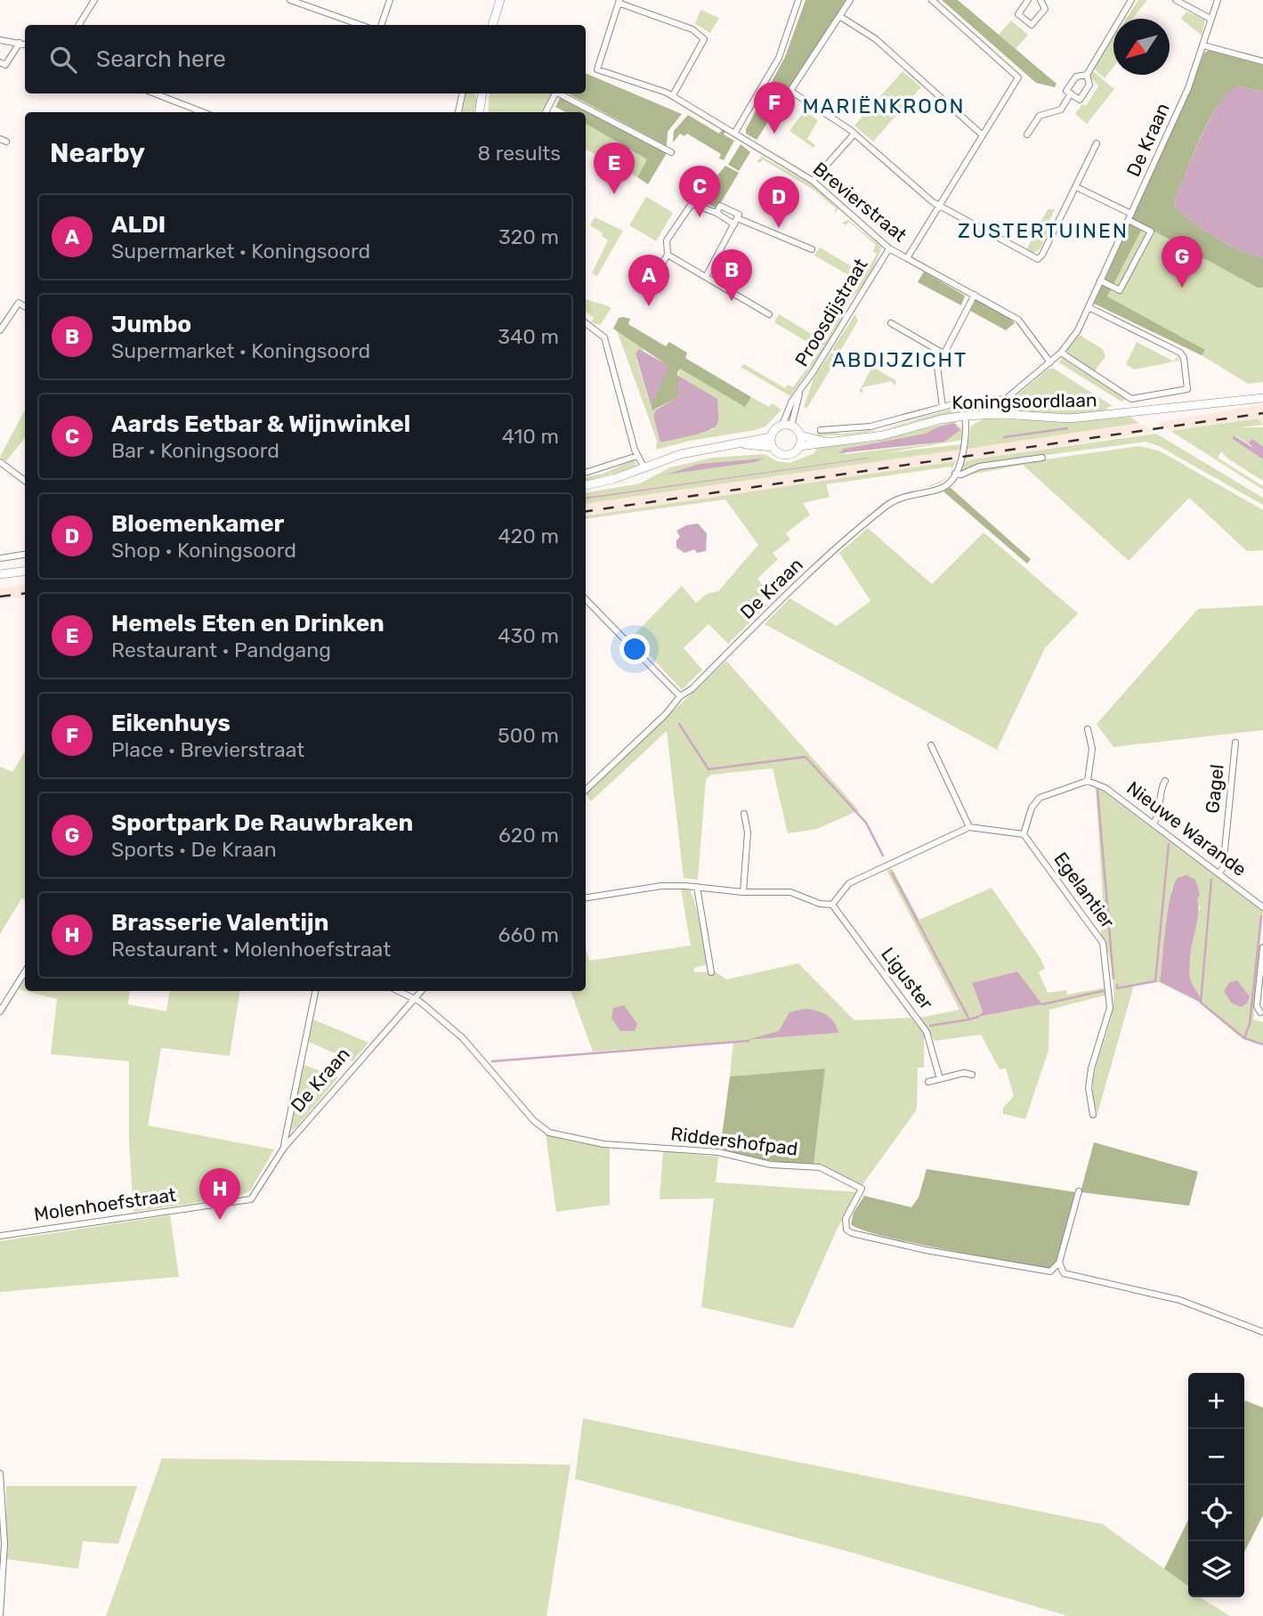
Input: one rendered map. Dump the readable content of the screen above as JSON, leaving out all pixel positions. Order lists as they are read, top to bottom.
{
  "streets": {
    "street": [
      "De Kraan",
      "Brevierstraat",
      "Proosdijstraat",
      "Koningsoordlaan",
      "Gagel",
      "Nieuwe Warande",
      "Egelantier",
      "Liguster",
      "Riddershofpad",
      "Molenhoefstraat"
    ]
  },
  "crossings": [
    ["De Kraan", "Brevierstraat"],
    ["De Kraan", "Riddershofpad"],
    ["De Kraan", "Molenhoefstraat"],
    ["Brevierstraat", "Proosdijstraat"],
    ["Proosdijstraat", "Koningsoordlaan"],
    ["Gagel", "Nieuwe Warande"]
  ],
  "districts": ["MARIËNKROON", "ZUSTERTUINEN", "ABDIJZICHT"],
  "north": "bottom left",
  "page": {
    "search": "Search here",
    "pins": [
      "F",
      "E",
      "C",
      "D",
      "G",
      "B",
      "A",
      "H"
    ],
    "heading": ["Nearby", "8 results"],
    "list": [
      {
        "mark": "A",
        "name": "ALDI",
        "note": "Supermarket · Koningsoord",
        "value": "320 m"
      },
      {
        "mark": "B",
        "name": "Jumbo",
        "note": "Supermarket · Koningsoord",
        "value": "340 m"
      },
      {
        "mark": "C",
        "name": "Aards Eetbar & Wijnwinkel",
        "note": "Bar · Koningsoord",
        "value": "410 m"
      },
      {
        "mark": "D",
        "name": "Bloemenkamer",
        "note": "Shop · Koningsoord",
        "value": "420 m"
      },
      {
        "mark": "E",
        "name": "Hemels Eten en Drinken",
        "note": "Restaurant · Pandgang",
        "value": "430 m"
      },
      {
        "mark": "F",
        "name": "Eikenhuys",
        "note": "Place · Brevierstraat",
        "value": "500 m"
      },
      {
        "mark": "G",
        "name": "Sportpark De Rauwbraken",
        "note": "Sports · De Kraan",
        "value": "620 m"
      },
      {
        "mark": "H",
        "name": "Brasserie Valentijn",
        "note": "Restaurant · Molenhoefstraat",
        "value": "660 m"
      }
    ],
    "map_buttons": ["+", "−"]
  }
}
